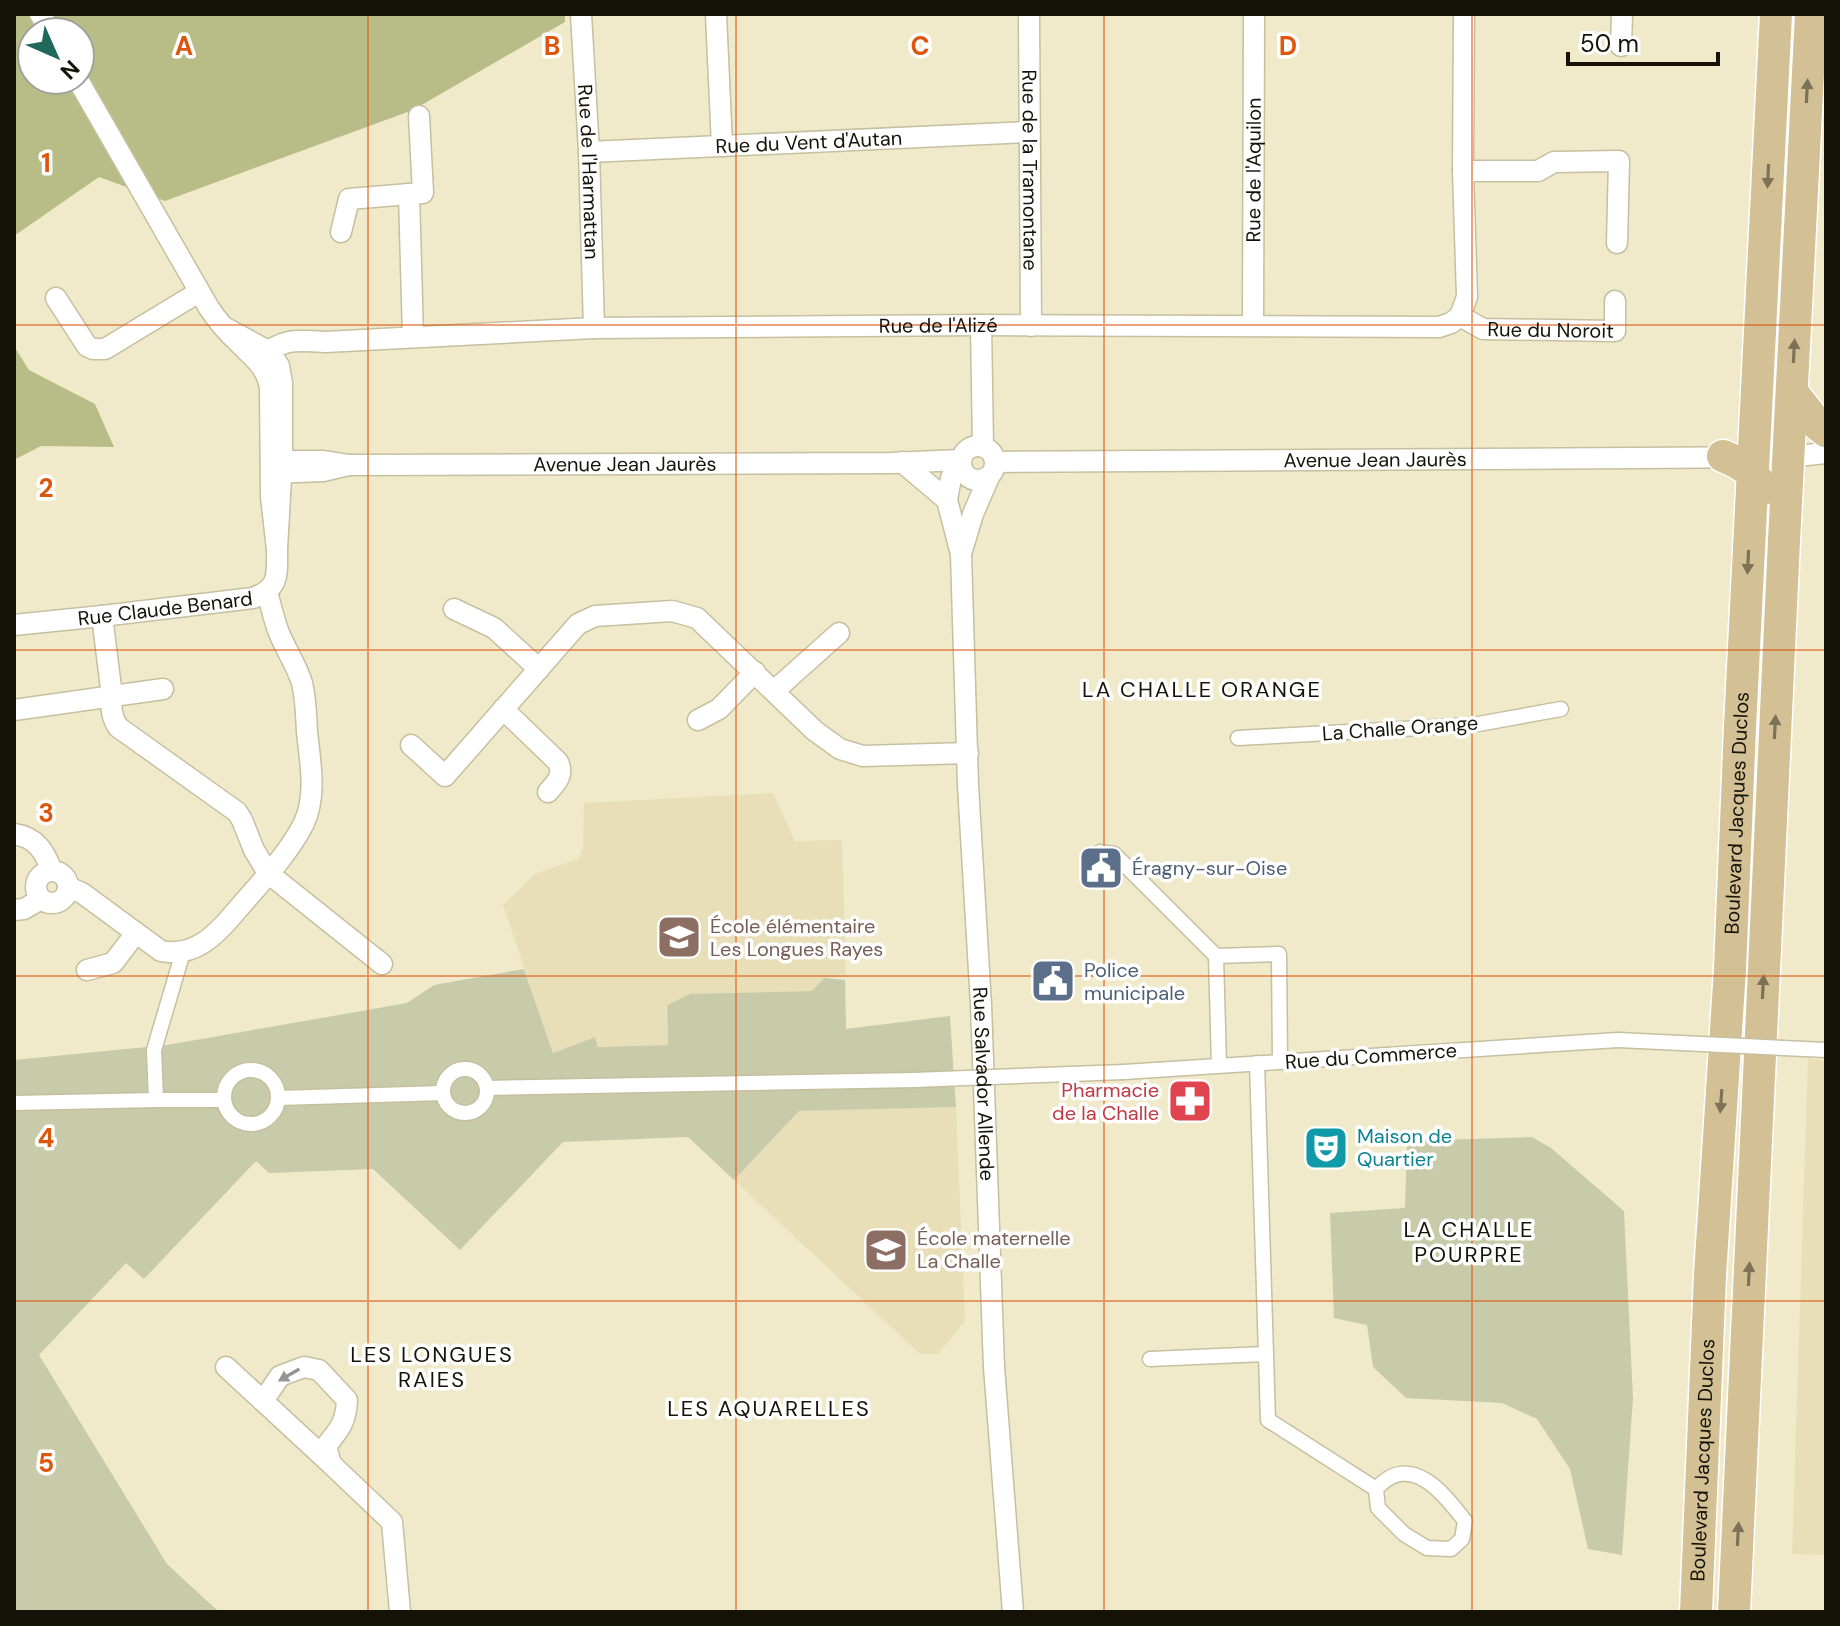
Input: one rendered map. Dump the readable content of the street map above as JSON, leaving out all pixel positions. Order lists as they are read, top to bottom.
{
  "streets": {
    "main road": ["Boulevard Jacques Duclos"],
    "street": [
      "Rue du Vent d'Autan",
      "Rue de la Tramontane",
      "Rue de l'Aquilon",
      "Rue de l'Harmattan",
      "Rue du Noroit",
      "Rue de l'Alizé",
      "Avenue Jean Jaurès",
      "Rue Claude Benard",
      "La Challe Orange",
      "Rue du Commerce",
      "Rue Salvador Allende"
    ]
  },
  "crossings": [
    ["Rue du Vent d'Autan", "Rue de la Tramontane"],
    ["Rue du Vent d'Autan", "Rue de l'Harmattan"],
    ["Rue de la Tramontane", "Rue de l'Alizé"],
    ["Rue de l'Aquilon", "Rue de l'Alizé"],
    ["Rue de l'Harmattan", "Rue de l'Alizé"],
    ["Rue du Noroit", "Rue de l'Alizé"],
    ["Rue de l'Alizé", "Rue Claude Benard"],
    ["Avenue Jean Jaurès", "Rue Claude Benard"],
    ["Avenue Jean Jaurès", "Boulevard Jacques Duclos"],
    ["Avenue Jean Jaurès", "Rue Salvador Allende"]
  ],
  "districts": [
    "LA CHALLE ORANGE",
    "LA CHALLE POURPRE",
    "LES LONGUES RAIES",
    "LES AQUARELLES"
  ],
  "places": {
    "public building": ["Éragny-sur-Oise", "Police municipale"],
    "school or university": ["École élémentaire Les Longues Rayes", "École maternelle La Challe"],
    "pharmacy": ["Pharmacie de la Challe"],
    "theatre": ["Maison de Quartier"]
  },
  "scale_bar": "50 m",
  "north": "bottom right",
  "grid": {
    "columns": [
      "A",
      "B",
      "C",
      "D"
    ],
    "rows": [
      "1",
      "2",
      "3",
      "4",
      "5"
    ]
  }
}
